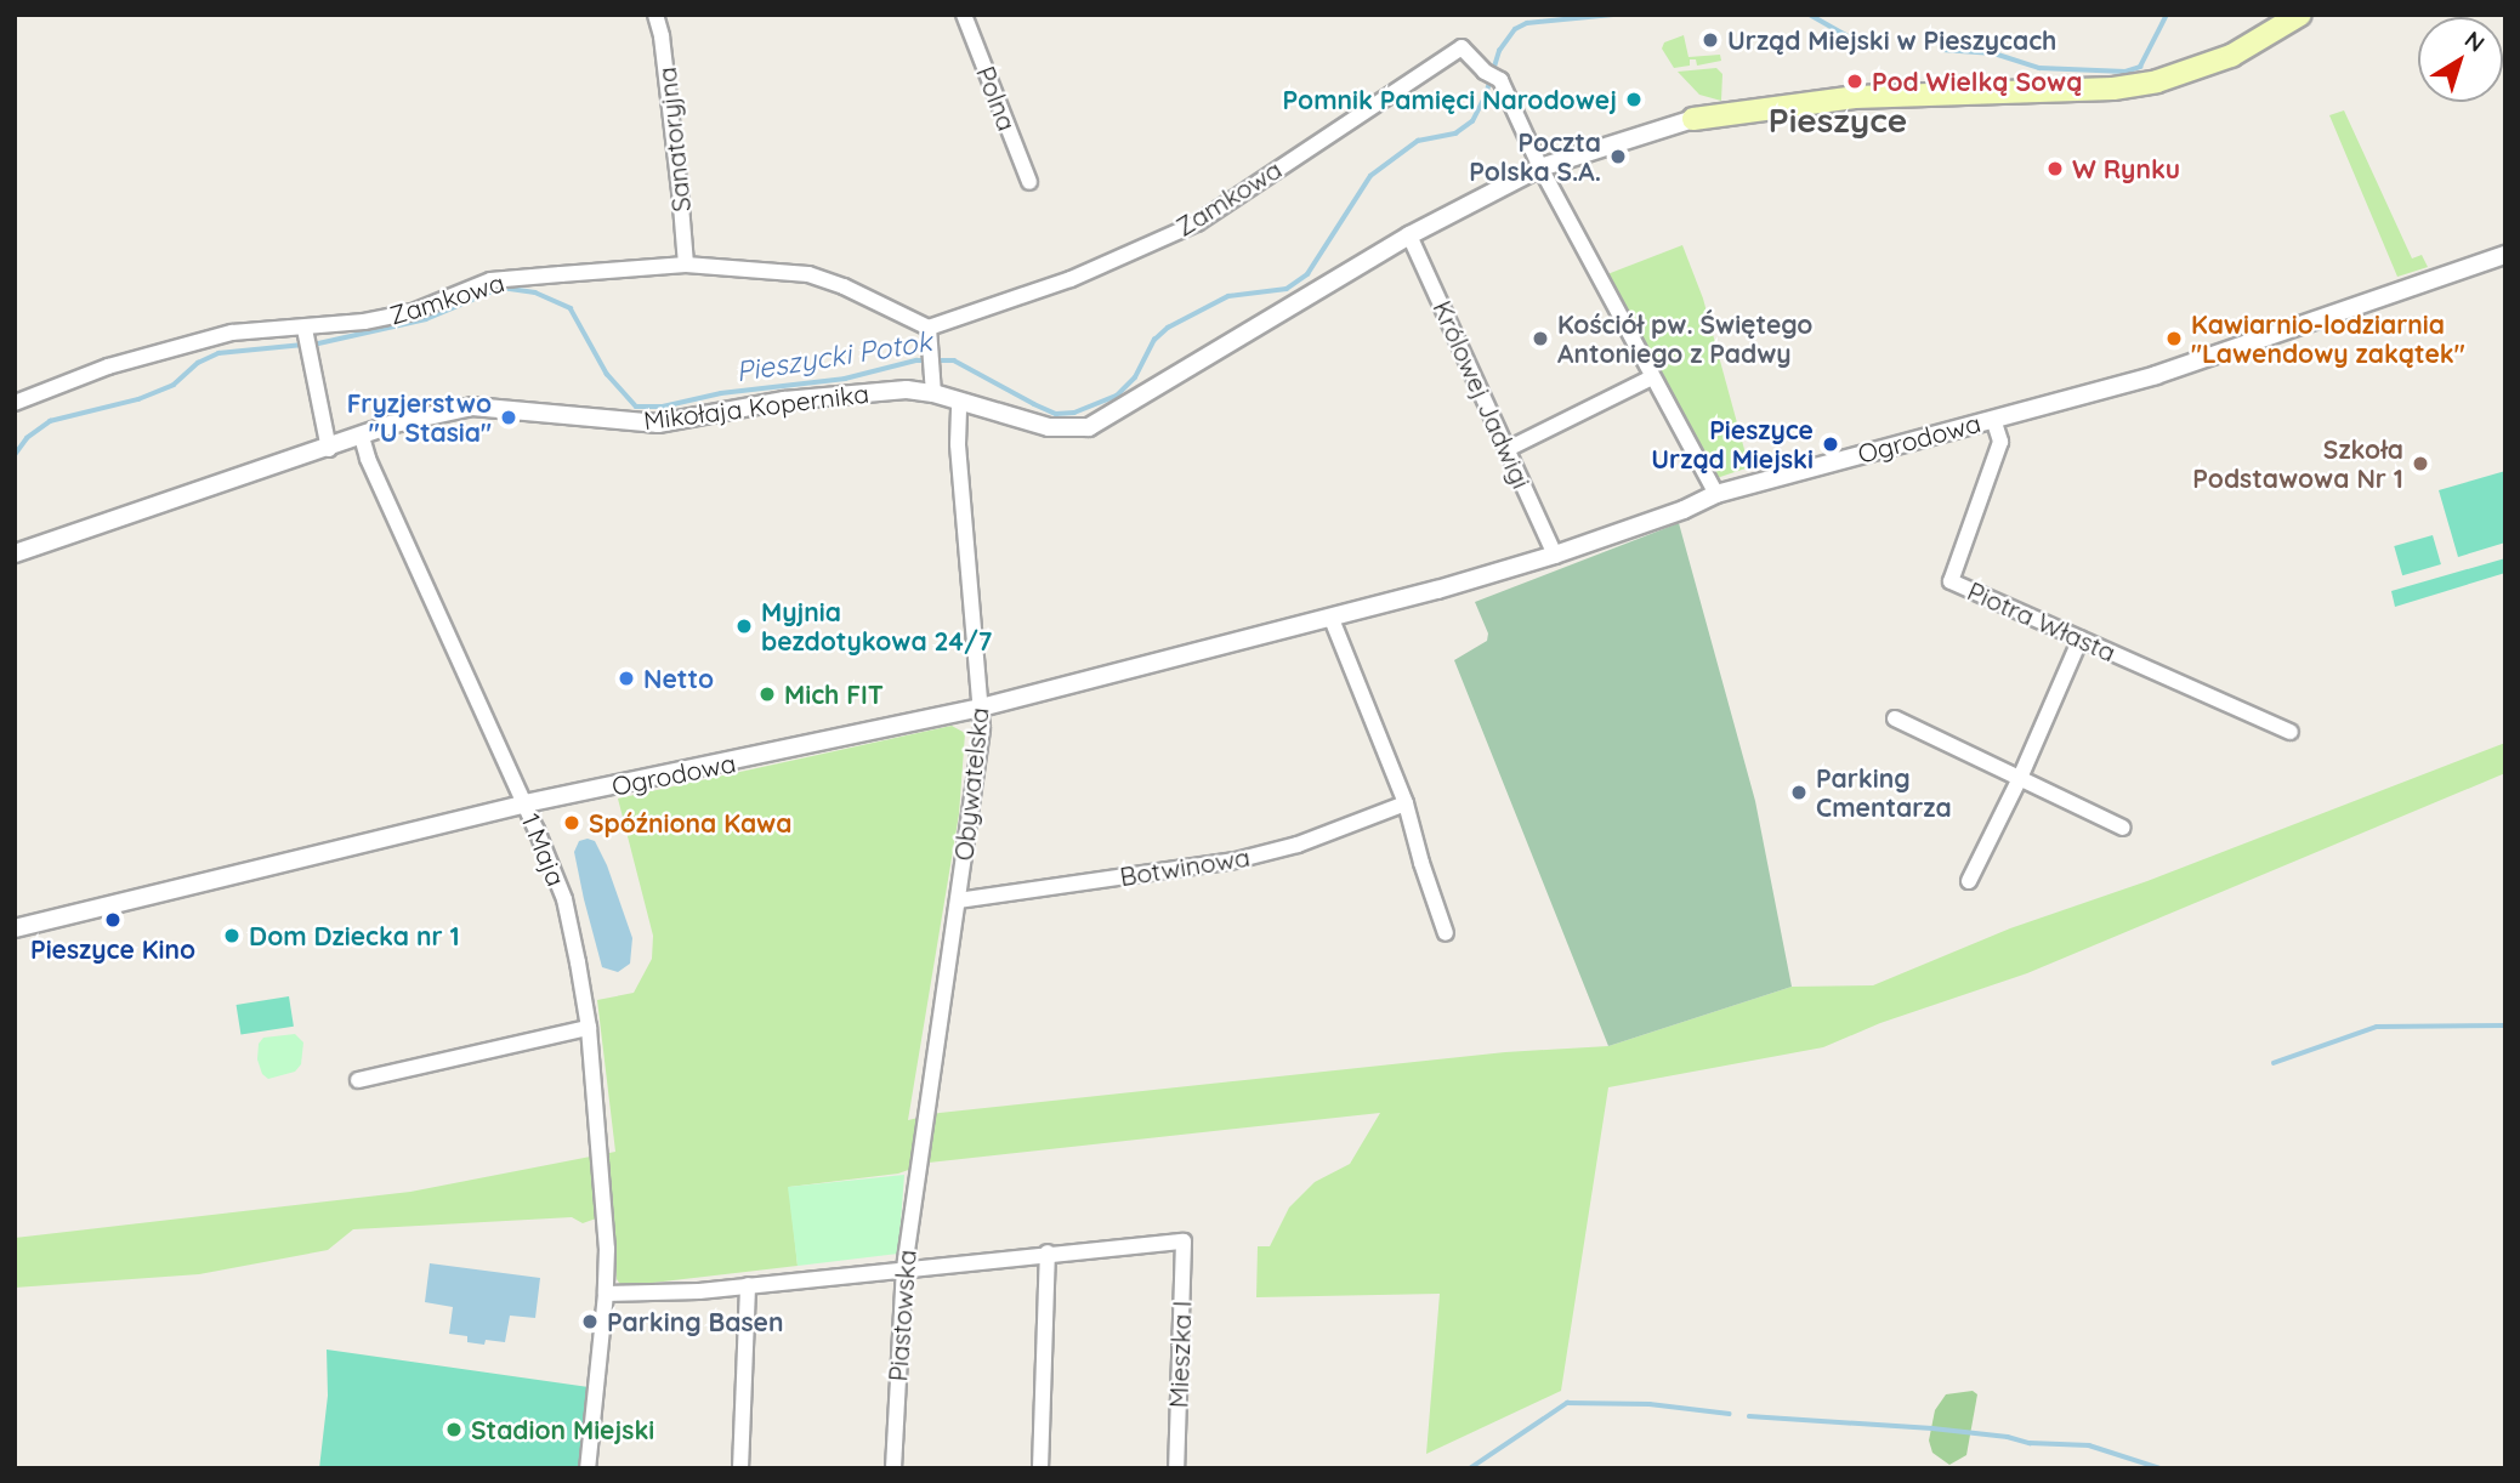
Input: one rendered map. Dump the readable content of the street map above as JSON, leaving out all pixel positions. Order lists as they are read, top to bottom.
{
  "streets": {
    "street": [
      "Polna",
      "Sanatoryjna",
      "Zamkowa",
      "Królowej Jadwigi",
      "Mikołaja Kopernika",
      "Ogrodowa",
      "Piotra Własta",
      "Obywatelska",
      "1 Maja",
      "Botwinowa",
      "Piastowska",
      "Mieszka I"
    ]
  },
  "crossings": [
    ["Sanatoryjna", "Zamkowa"],
    ["Zamkowa", "Mikołaja Kopernika"],
    ["Królowej Jadwigi", "Mikołaja Kopernika"],
    ["Królowej Jadwigi", "Ogrodowa"],
    ["Mikołaja Kopernika", "Obywatelska"],
    ["Mikołaja Kopernika", "1 Maja"],
    ["Ogrodowa", "Piotra Własta"],
    ["Ogrodowa", "Obywatelska"],
    ["Ogrodowa", "1 Maja"],
    ["Obywatelska", "Botwinowa"],
    ["Obywatelska", "Piastowska"]
  ],
  "districts": ["Pieszyce"],
  "water": ["Pieszycki Potok"],
  "places": [
    "Urząd Miejski w Pieszycach",
    "Pod Wielką Sową",
    "Pomnik Pamięci Narodowej",
    "Poczta Polska S.A.",
    "W Rynku",
    "Kościół pw. Świętego Antoniego z Padwy",
    "Kawiarnio-lodziarnia \"Lawendowy zakątek\"",
    "Fryzjerstwo \"U Stasia\"",
    "Pieszyce Urząd Miejski",
    "Szkoła Podstawowa Nr 1",
    "Myjnia bezdotykowa 24/7",
    "Netto",
    "Mich FIT",
    "Parking Cmentarza",
    "Spóźniona Kawa",
    "Pieszyce Kino",
    "Dom Dziecka nr 1",
    "Parking Basen",
    "Stadion Miejski"
  ],
  "north": "top right"
}
